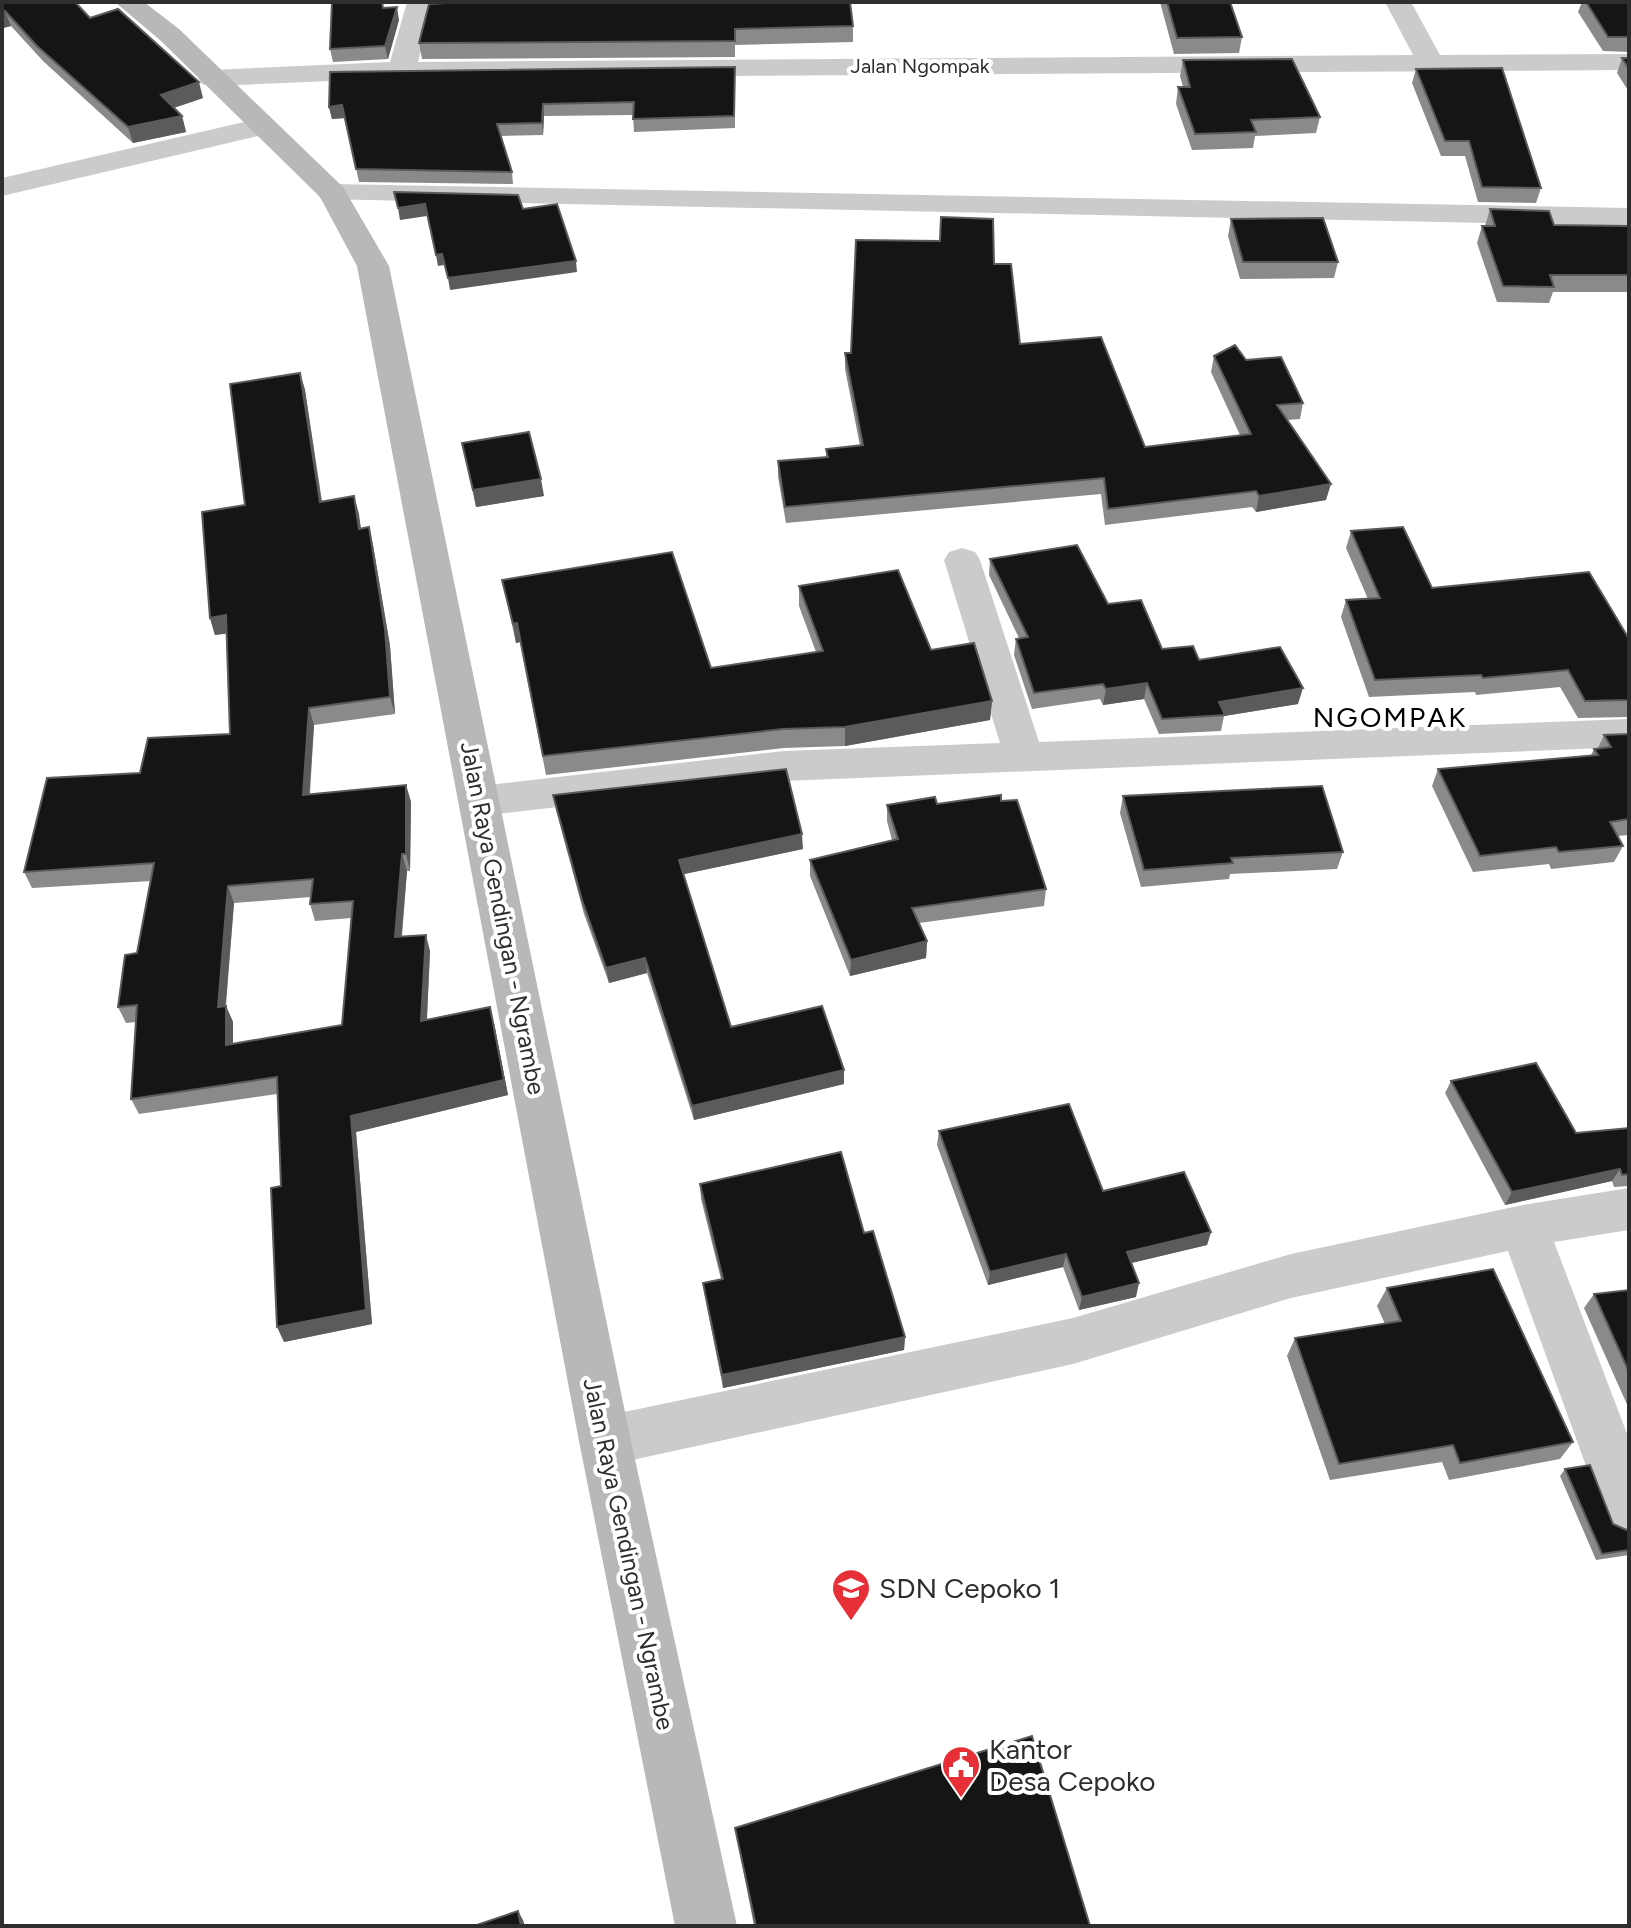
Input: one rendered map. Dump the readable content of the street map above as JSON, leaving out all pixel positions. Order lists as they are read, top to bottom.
{
  "streets": {
    "main road": ["Jalan Raya Gendingan - Ngrambe"],
    "street": ["Jalan Ngompak"]
  },
  "crossings": [
    ["Jalan Ngompak", "Jalan Raya Gendingan - Ngrambe"]
  ],
  "districts": ["NGOMPAK"],
  "places": {
    "school or university": ["SDN Cepoko 1"],
    "public building": ["Kantor Desa Cepoko"]
  }
}
